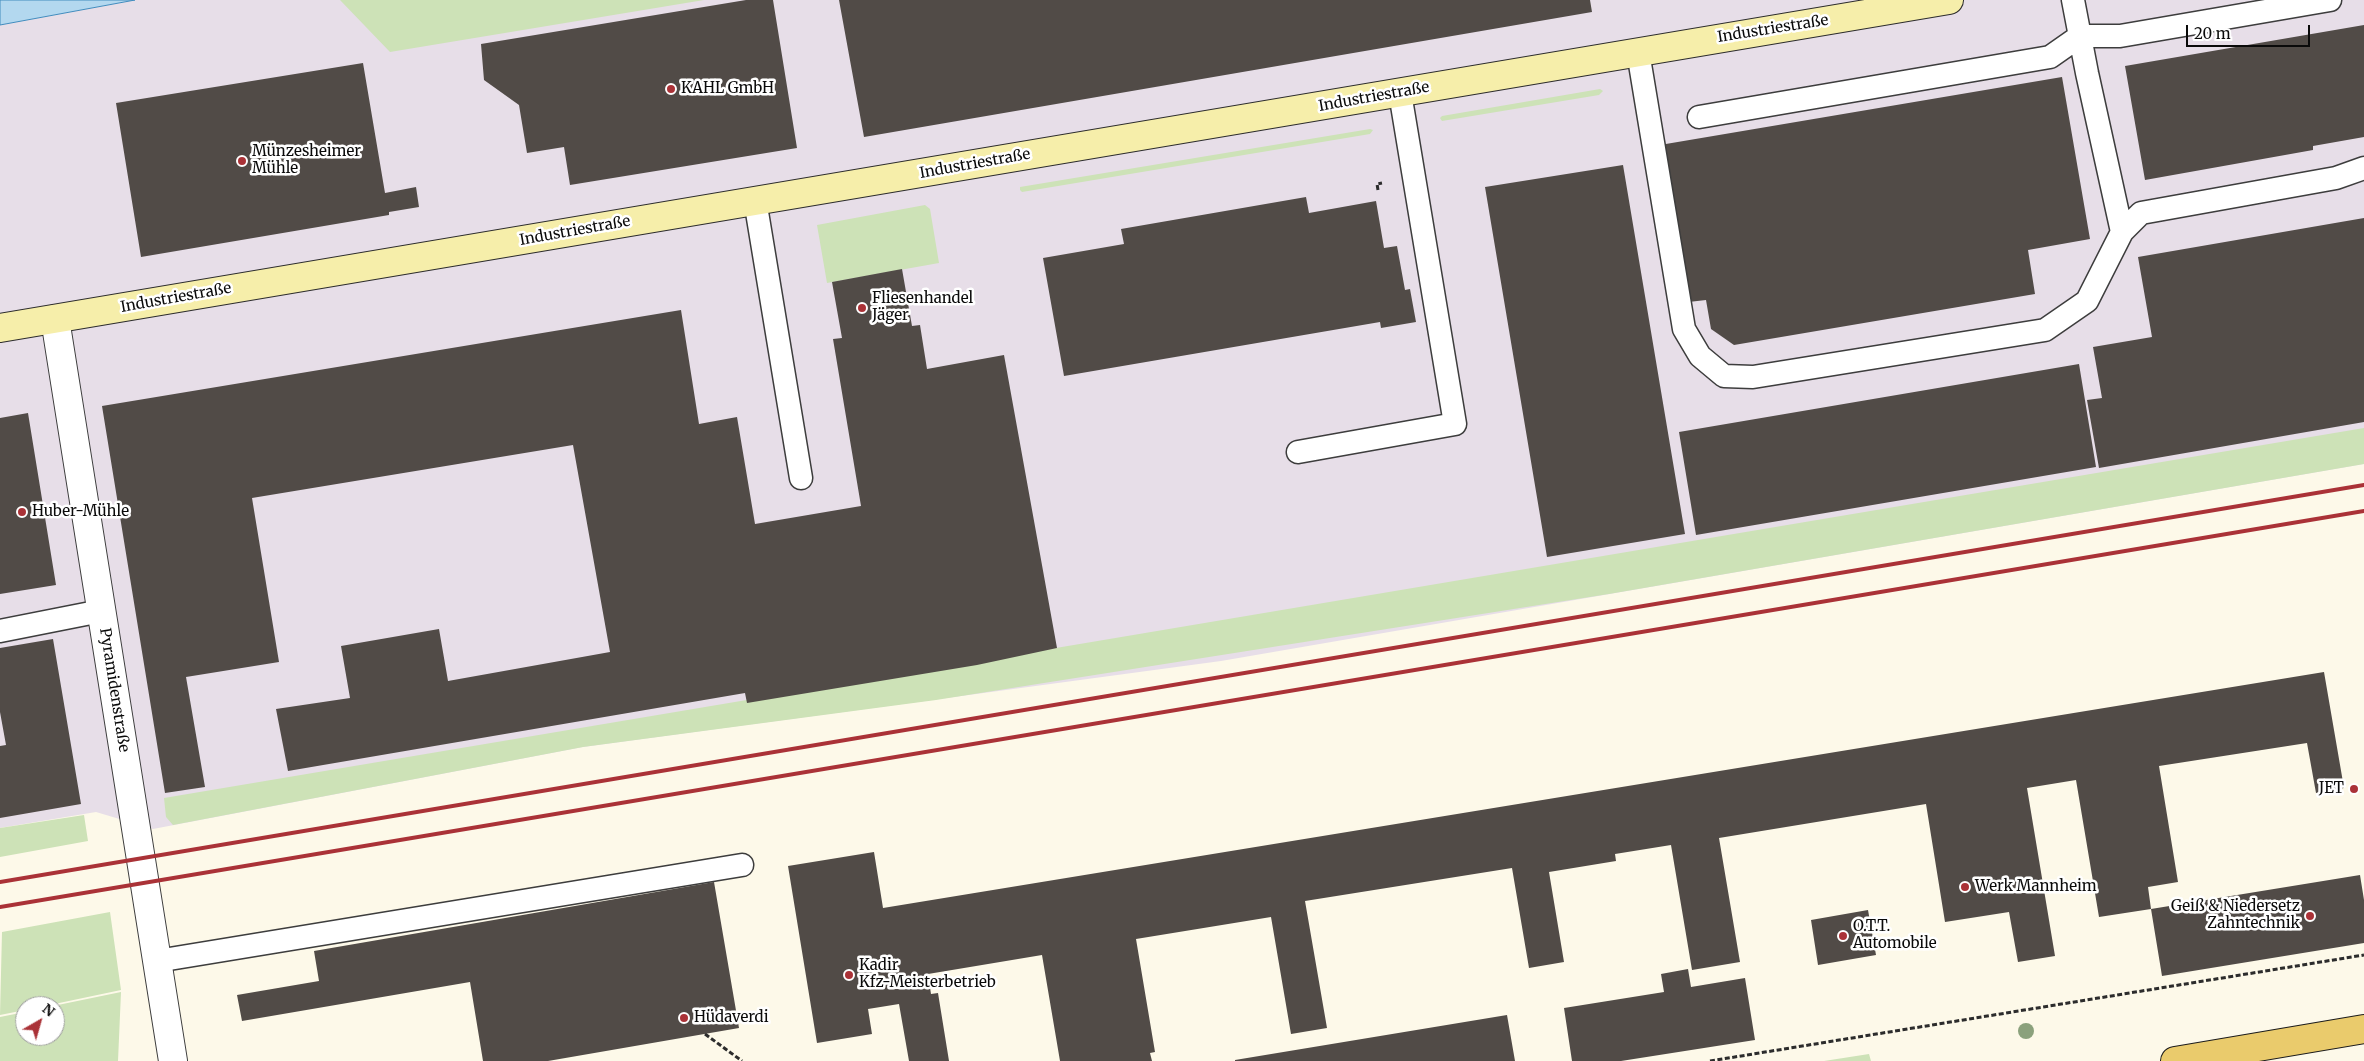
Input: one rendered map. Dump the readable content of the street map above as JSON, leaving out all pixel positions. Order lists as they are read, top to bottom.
{
  "streets": {
    "street": ["Industriestraße", "Pyramidenstraße"]
  },
  "crossings": [
    ["Industriestraße", "Pyramidenstraße"]
  ],
  "places": [
    "KAHL GmbH",
    "Münzesheimer Mühle",
    "Fliesenhandel Jäger",
    "Huber-Mühle",
    "JET",
    "Werk Mannheim",
    "Geiß & Niedersetz Zahntechnik",
    "O.T.T. Automobile",
    "Kadir Kfz-Meisterbetrieb",
    "Hüdaverdi"
  ],
  "scale_bar": "20 m",
  "north": "top right"
}
